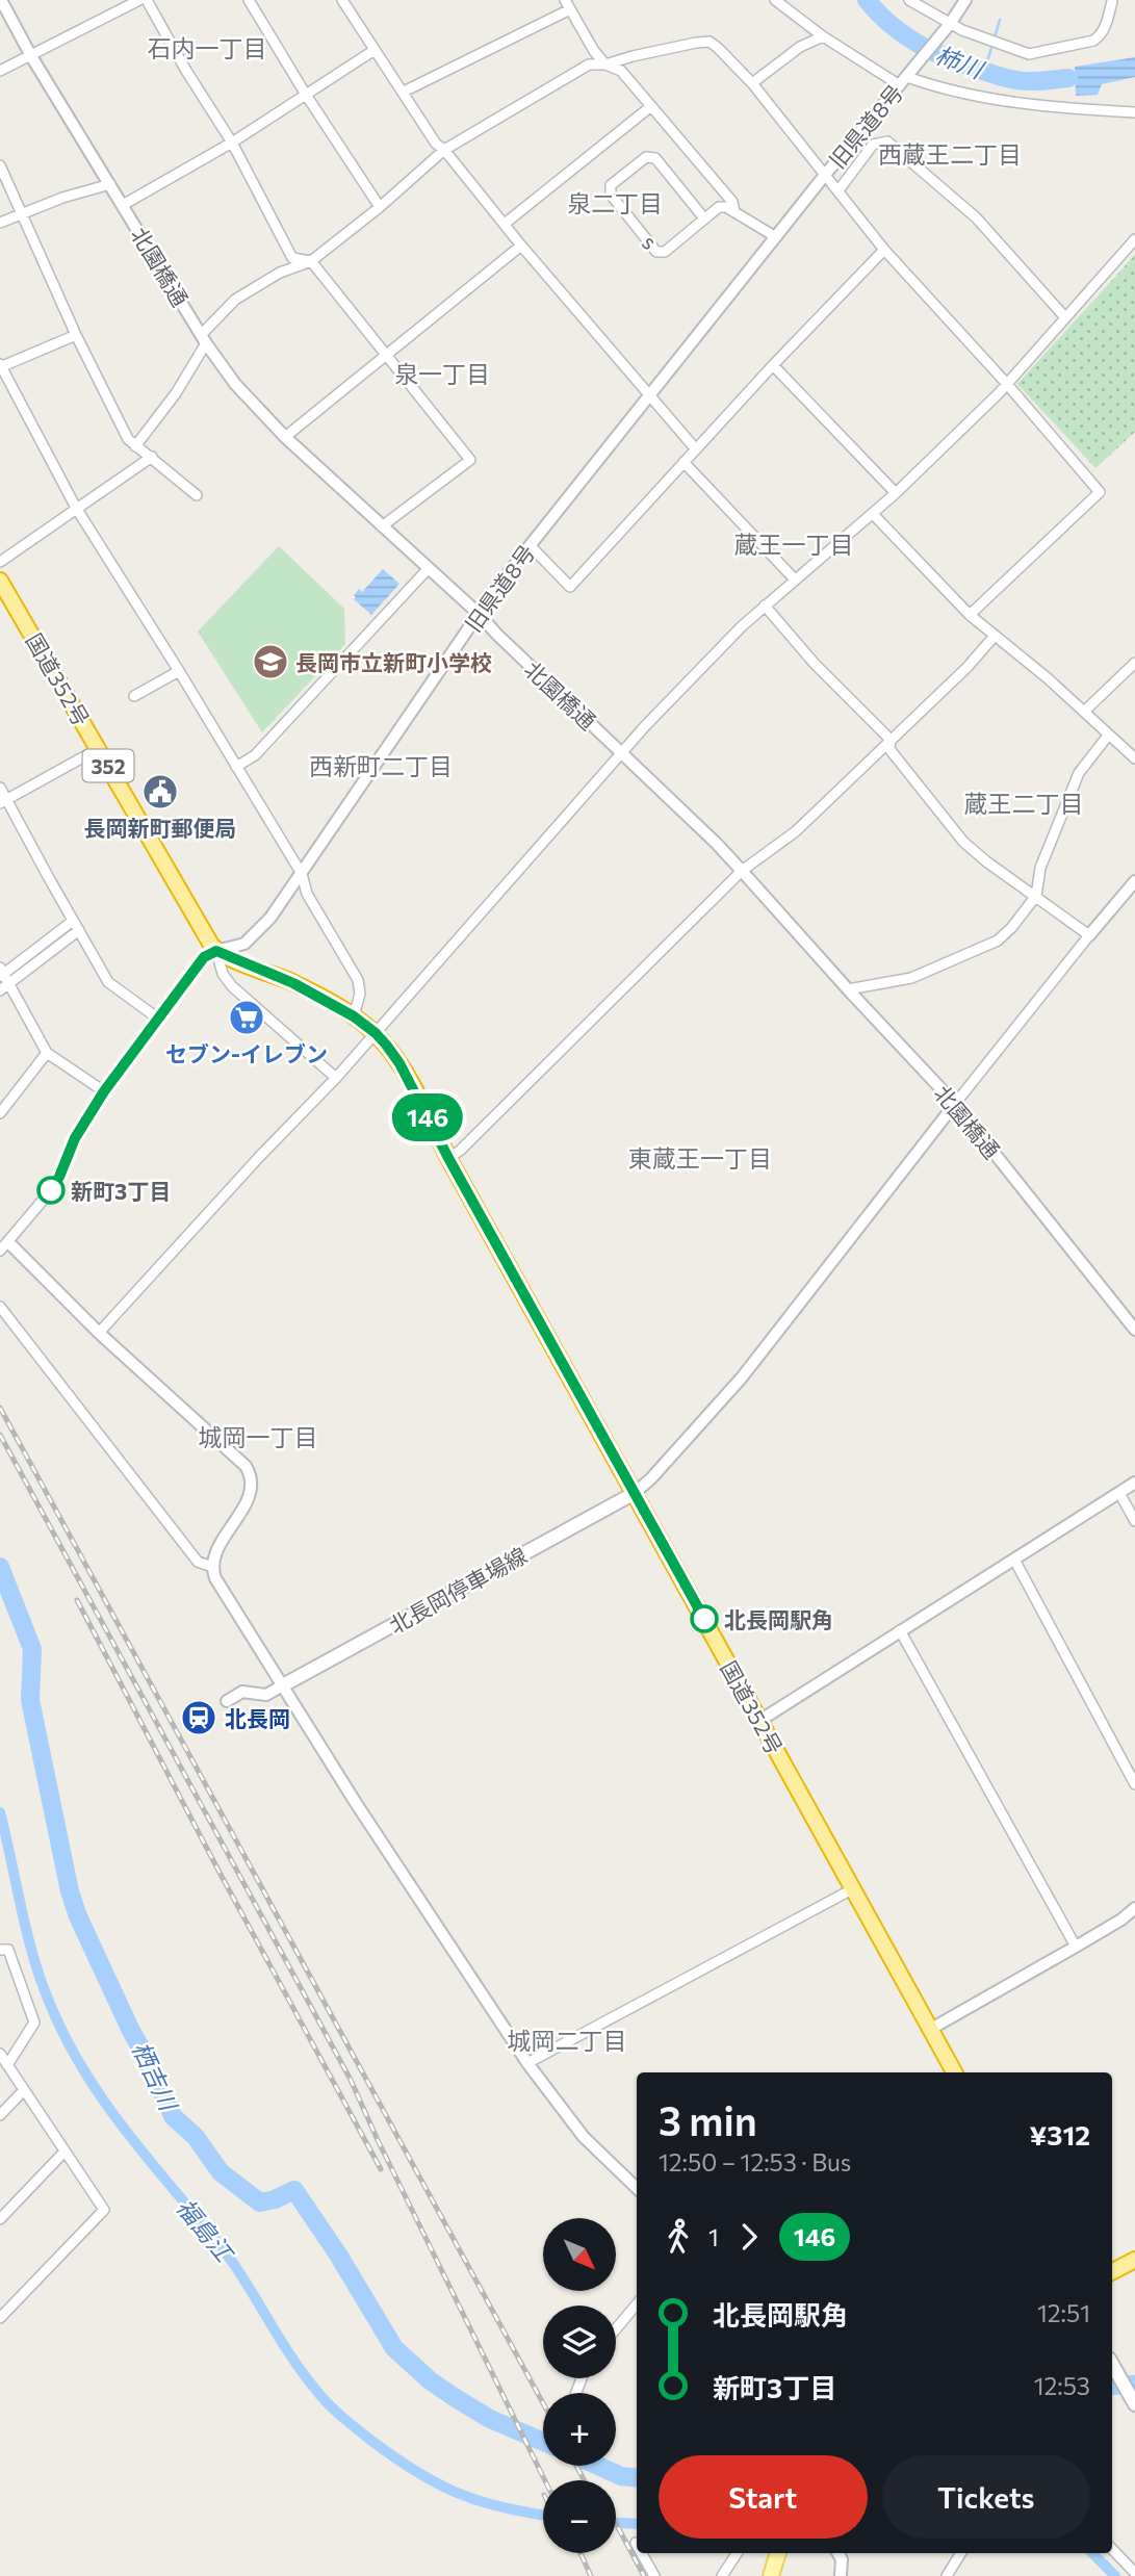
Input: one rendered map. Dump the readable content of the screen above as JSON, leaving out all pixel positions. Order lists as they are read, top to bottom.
{
  "streets": {
    "highway": ["国道352号", "352"],
    "main road": ["北長岡停車場線"],
    "street": ["旧県道8号", "s", "北園橋通"]
  },
  "crossings": [
    ["旧県道8号", "北園橋通"],
    ["旧県道8号", "国道352号"],
    ["国道352号", "北長岡停車場線"]
  ],
  "districts": [
    "石内一丁目",
    "西蔵王二丁目",
    "泉二丁目",
    "泉一丁目",
    "蔵王一丁目",
    "西新町二丁目",
    "蔵王二丁目",
    "東蔵王一丁目",
    "城岡一丁目",
    "城岡二丁目"
  ],
  "water": ["柿川", "栖吉川", "福島江"],
  "places": {
    "school or university": ["長岡市立新町小学校"],
    "public building": ["長岡新町郵便局"],
    "supermarket": ["セブン-イレブン"],
    "other": ["新町3丁目", "北長岡駅角"],
    "station": ["北長岡"]
  },
  "lines": ["bus line 146"],
  "north": "bottom right",
  "page": {
    "on_map": "146",
    "heading": ["3 min", "12:50 – 12:53 · Bus", "¥312"],
    "legs": ["1", "146"],
    "map_buttons": ["+", "−"],
    "list": [
      {
        "name": "北長岡駅角",
        "value": "12:51"
      },
      {
        "name": "新町3丁目",
        "value": "12:53"
      }
    ],
    "buttons": ["Start", "Tickets"]
  }
}
